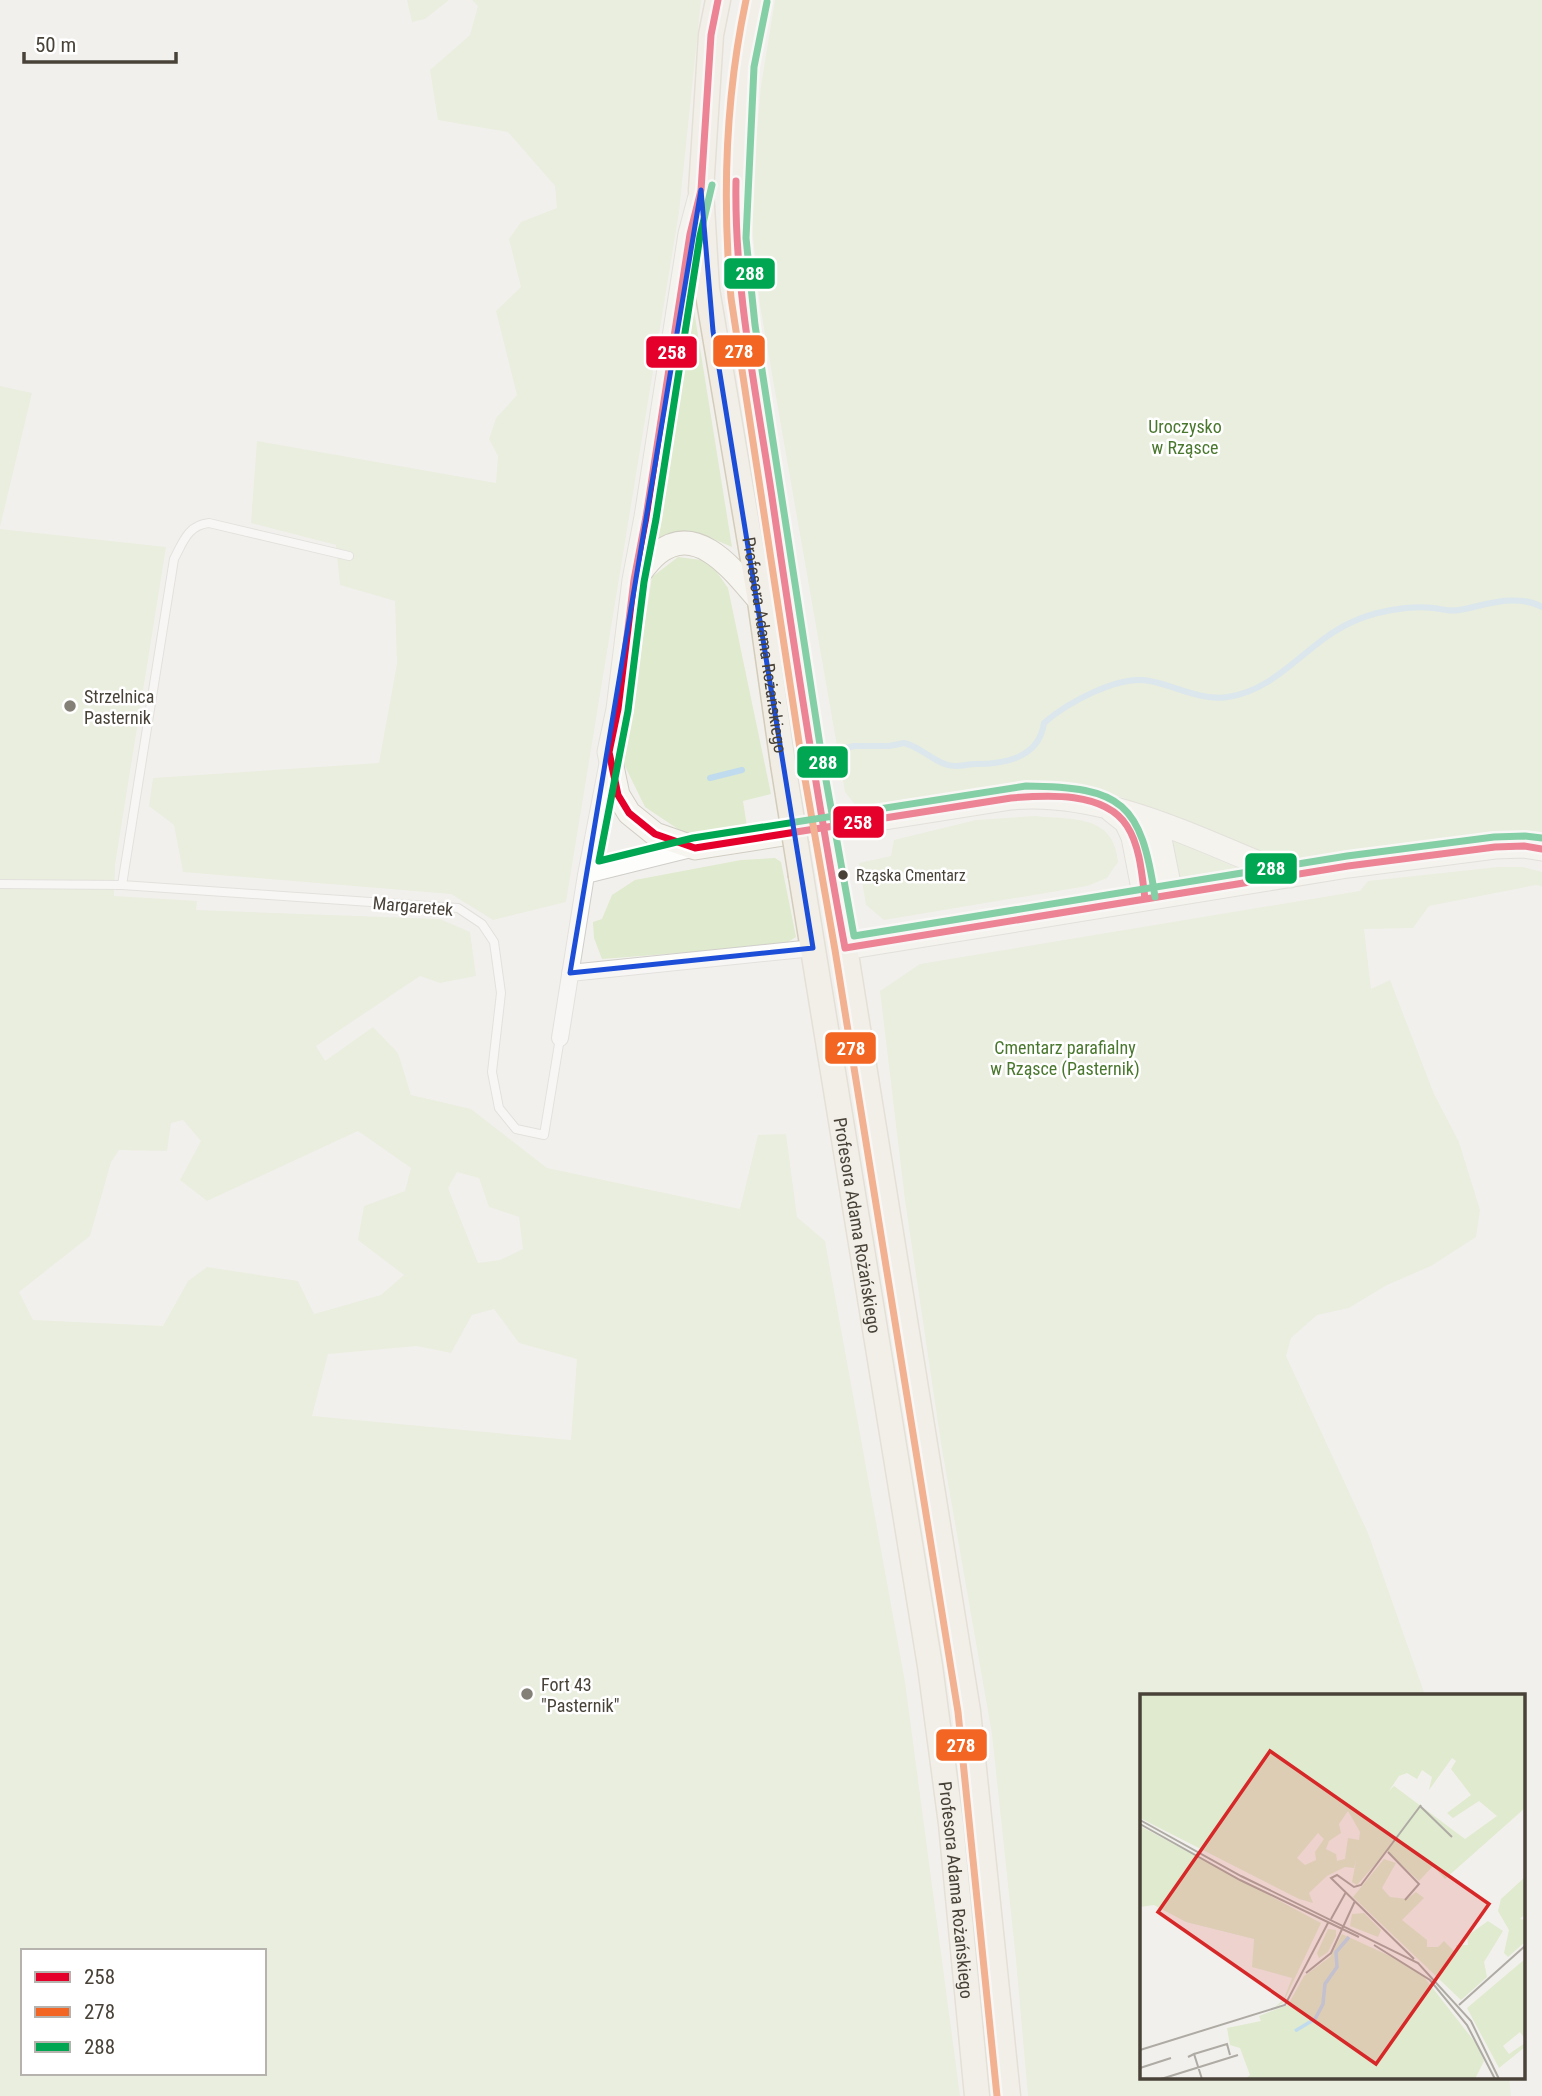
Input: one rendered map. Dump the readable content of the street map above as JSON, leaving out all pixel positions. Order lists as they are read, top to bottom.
{
  "streets": {
    "main road": ["Profesora Adama Rożańskiego"],
    "street": ["Margaretek"]
  },
  "parks": ["Uroczysko w Rząsce", "Cmentarz parafialny w Rząsce (Pasternik)"],
  "places": ["Strzelnica Pasternik", "Rząska Cmentarz", "Fort 43 \"Pasternik\""],
  "lines": ["transit line 258", "transit line 278", "transit line 288"],
  "legend": ["258", "278", "288"],
  "scale_bar": "50 m"
}
